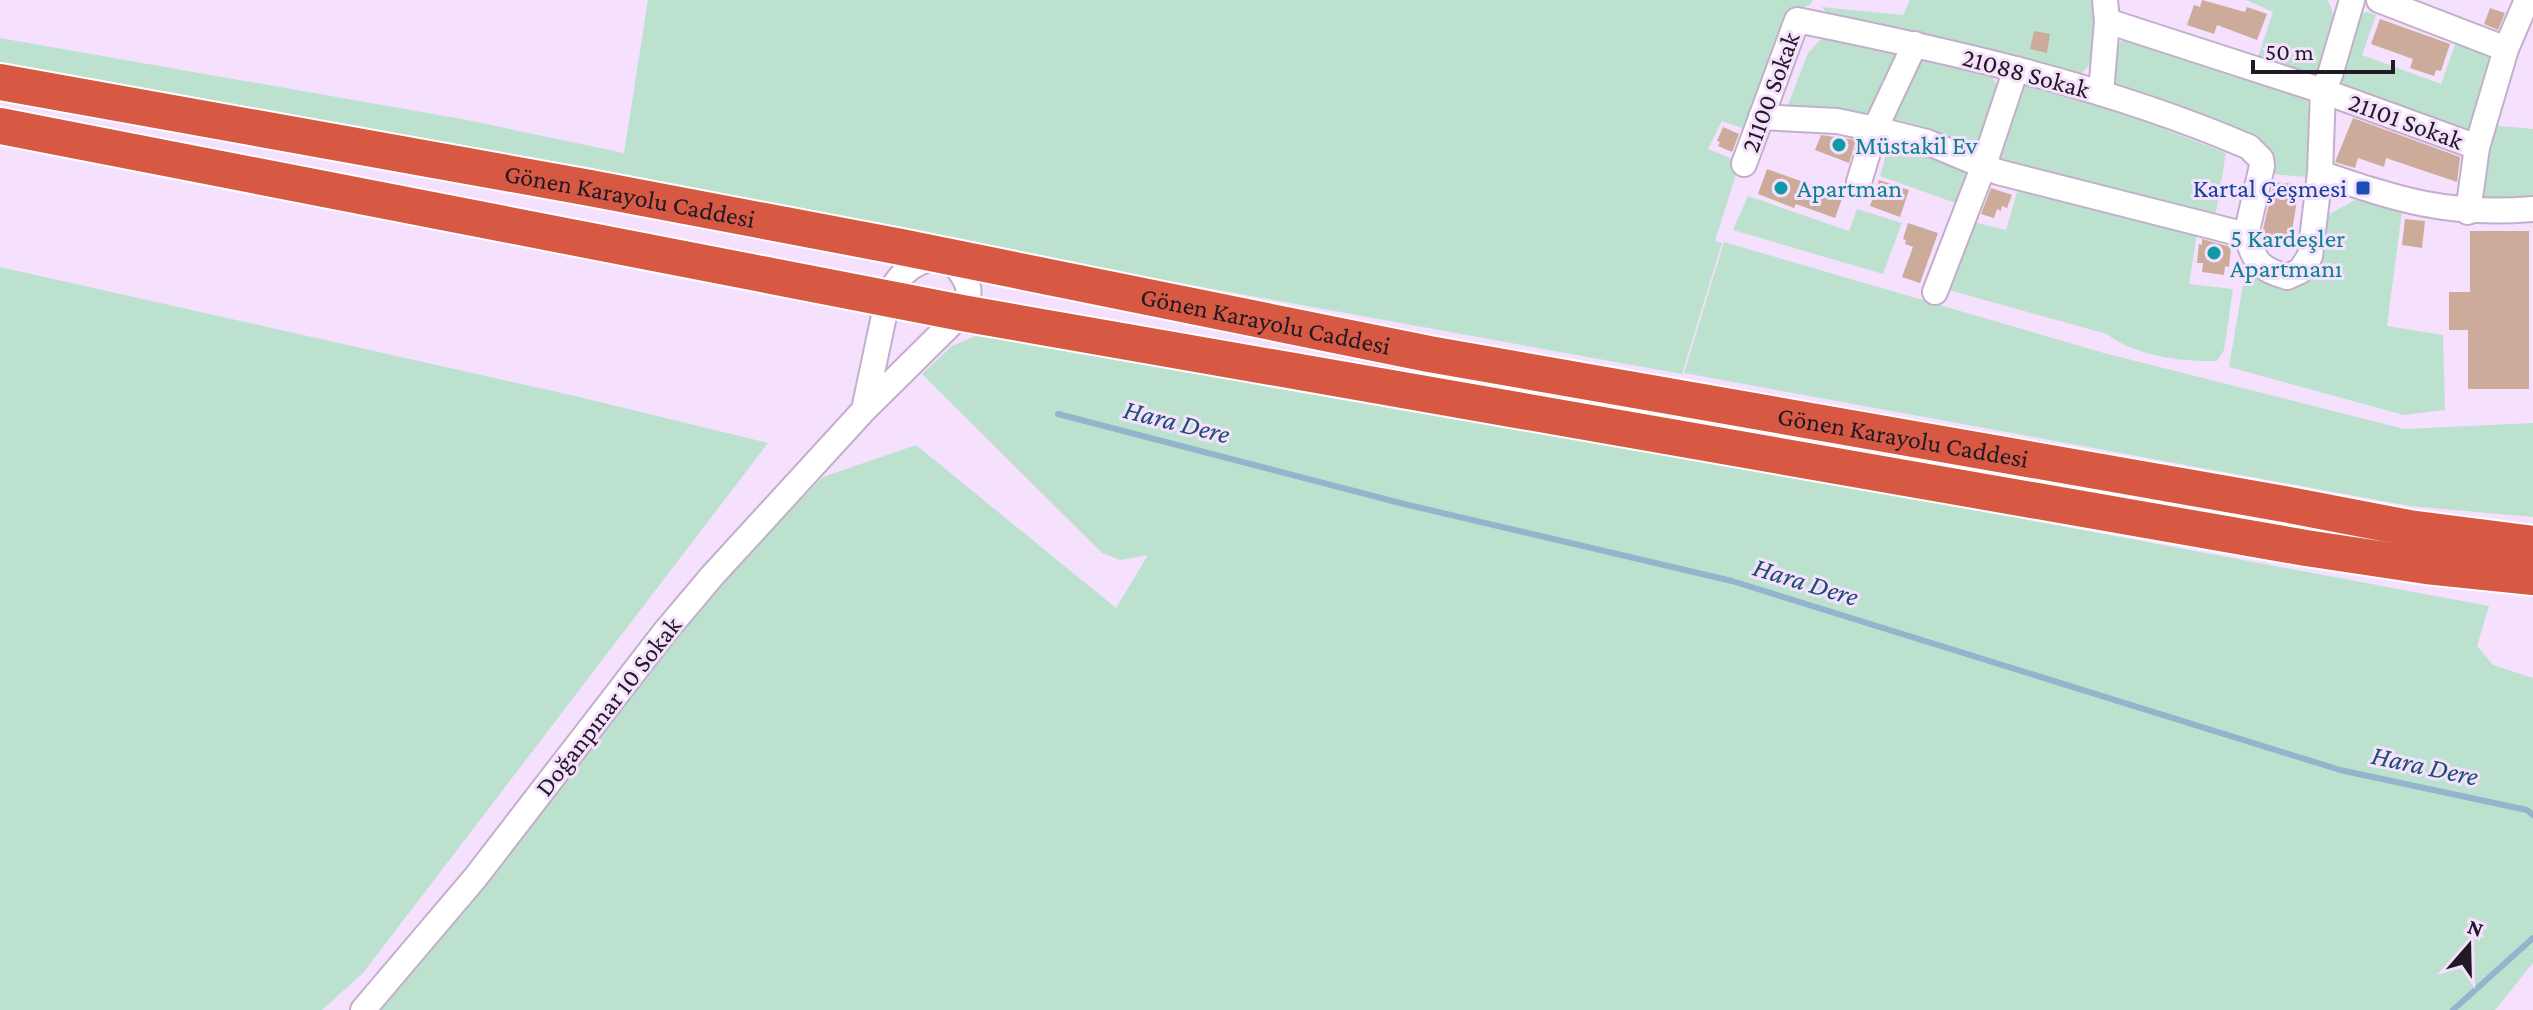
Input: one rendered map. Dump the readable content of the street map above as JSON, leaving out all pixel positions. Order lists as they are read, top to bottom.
{
  "streets": {
    "highway": ["Gönen Karayolu Caddesi"],
    "street": [
      "21088 Sokak",
      "21100 Sokak",
      "21101 Sokak",
      "Doğanpınar 10 Sokak"
    ]
  },
  "crossings": [
    ["21088 Sokak", "21100 Sokak"],
    ["Gönen Karayolu Caddesi", "Doğanpınar 10 Sokak"]
  ],
  "water": ["Hara Dere"],
  "places": {
    "other": ["Müstakil Ev", "Apartman", "5 Kardeşler Apartmanı"],
    "transit": ["Kartal Çeşmesi"]
  },
  "scale_bar": "50 m",
  "north": "top"
}
